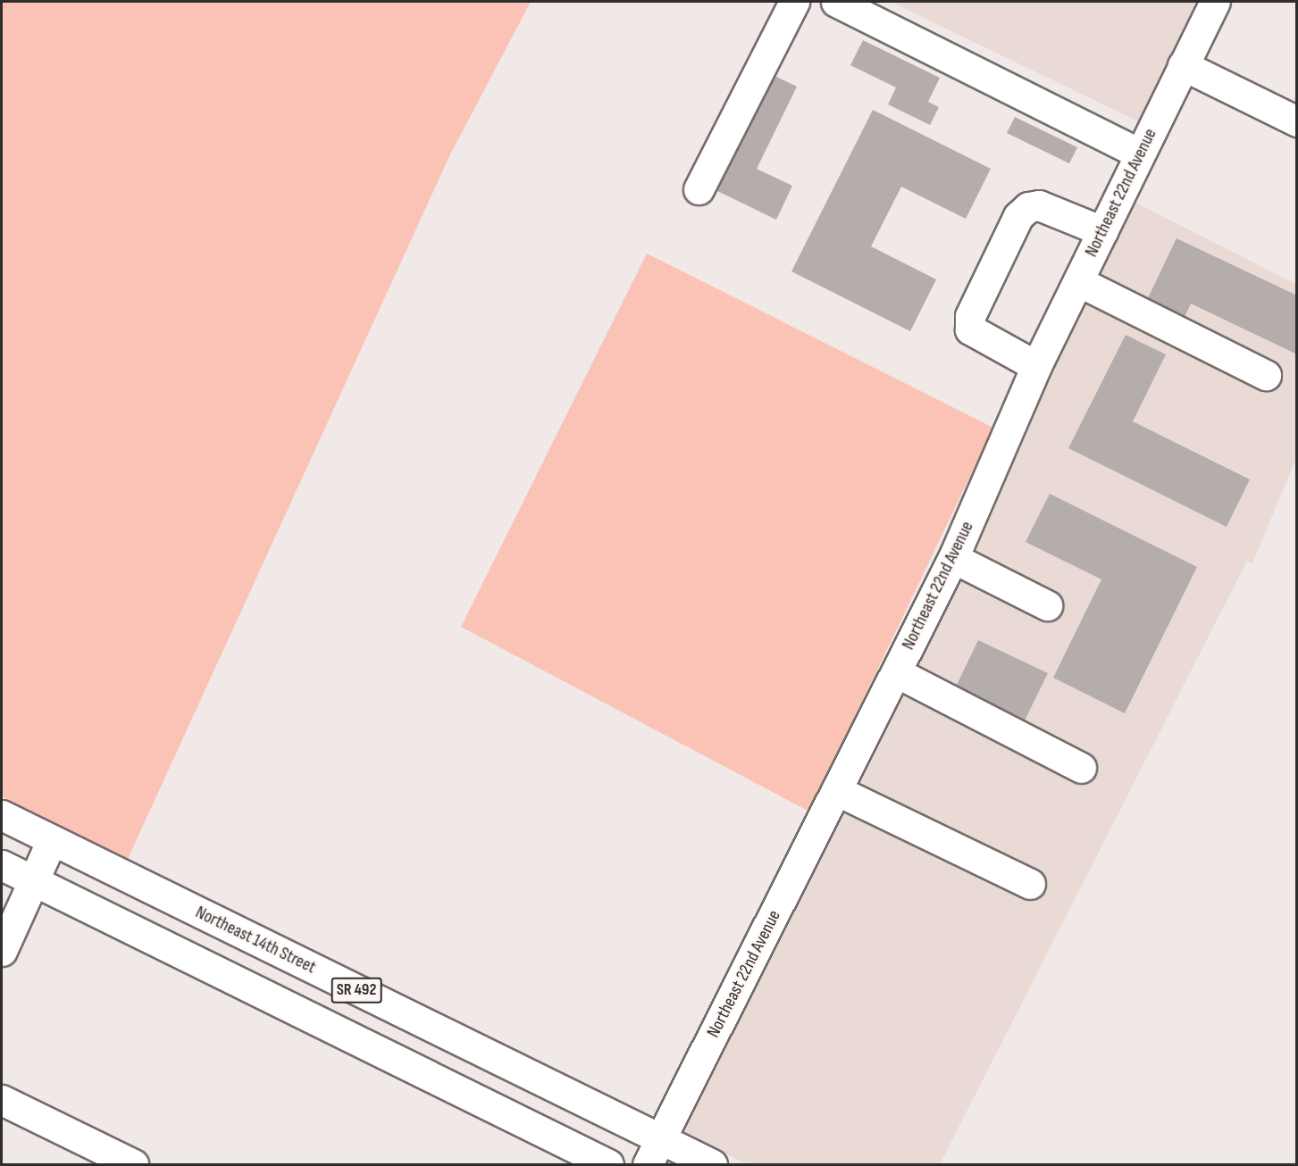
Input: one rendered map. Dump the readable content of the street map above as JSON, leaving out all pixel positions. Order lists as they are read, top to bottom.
{
  "streets": {
    "street": ["Northeast 22nd Avenue", "Northeast 14th Street", "SR 492"]
  },
  "crossings": [
    ["Northeast 22nd Avenue", "Northeast 14th Street"]
  ]
}
